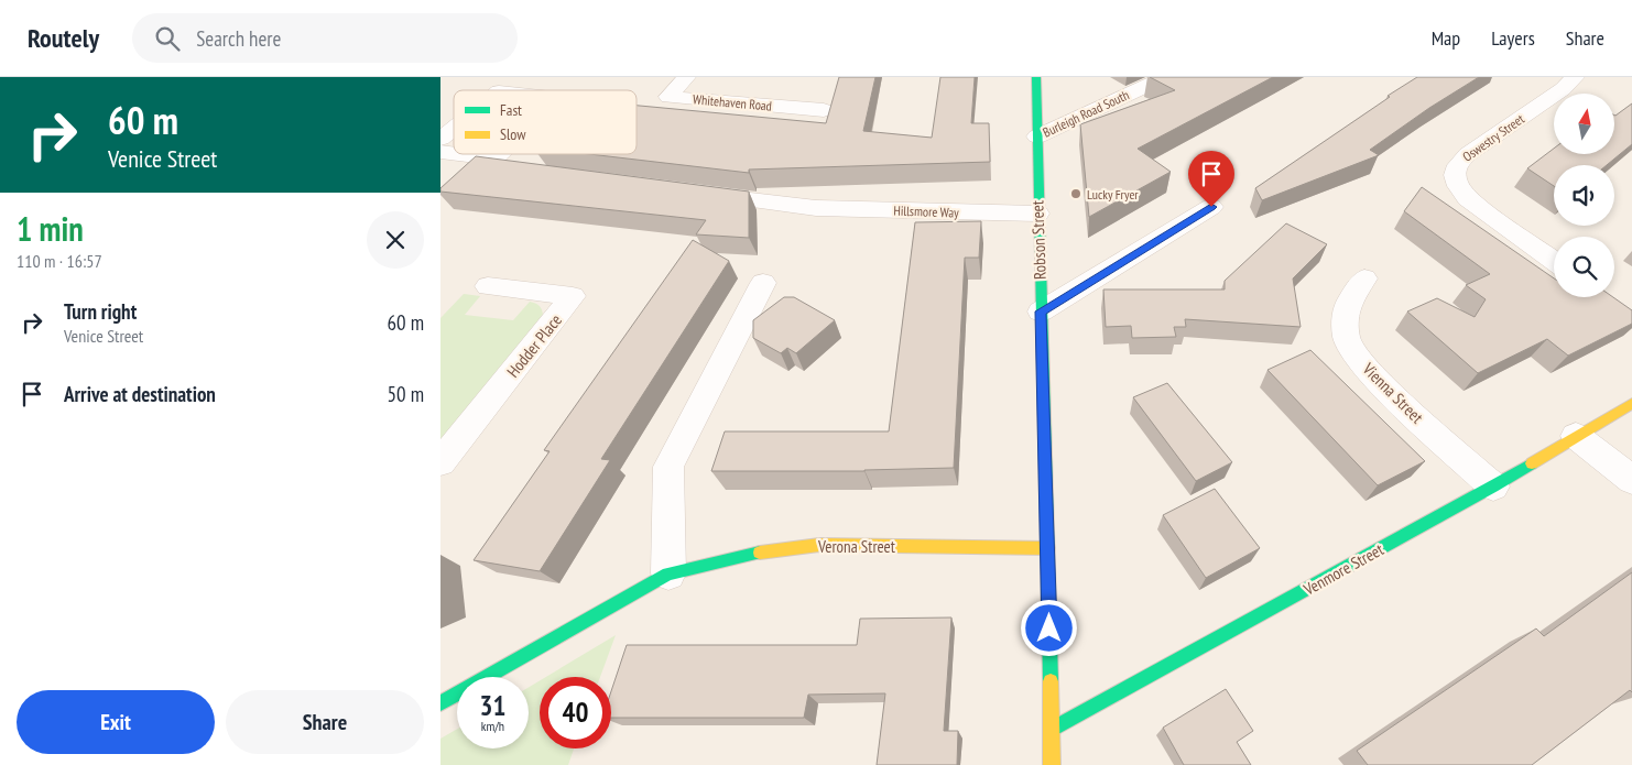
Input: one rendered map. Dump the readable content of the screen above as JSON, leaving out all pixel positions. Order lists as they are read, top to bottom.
{
  "streets": {
    "street": [
      "Whitehaven Road",
      "Burleigh Road South",
      "Oswestry Street",
      "Hillsmore Way",
      "Robson Street",
      "Hodder Place",
      "Vienna Street",
      "Verona Street",
      "Venmore Street"
    ]
  },
  "crossings": [
    ["Burleigh Road South", "Robson Street"],
    ["Hillsmore Way", "Robson Street"],
    ["Robson Street", "Verona Street"],
    ["Robson Street", "Venmore Street"],
    ["Vienna Street", "Venmore Street"]
  ],
  "places": ["Lucky Fryer"],
  "legend": ["Fast", "Slow"],
  "north": "top",
  "page": {
    "header": "Routely",
    "search": "Search here",
    "nav": ["Map", "Layers", "Share"],
    "turn": ["60 m", "Venice Street"],
    "heading": ["1 min", "110 m · 16:57"],
    "list": [
      {
        "name": "Turn right",
        "note": "Venice Street",
        "value": "60 m"
      },
      {
        "name": "Arrive at destination",
        "value": "50 m"
      }
    ],
    "speed": "31 km/h",
    "limit": "40",
    "buttons": ["Exit", "Share"]
  }
}
